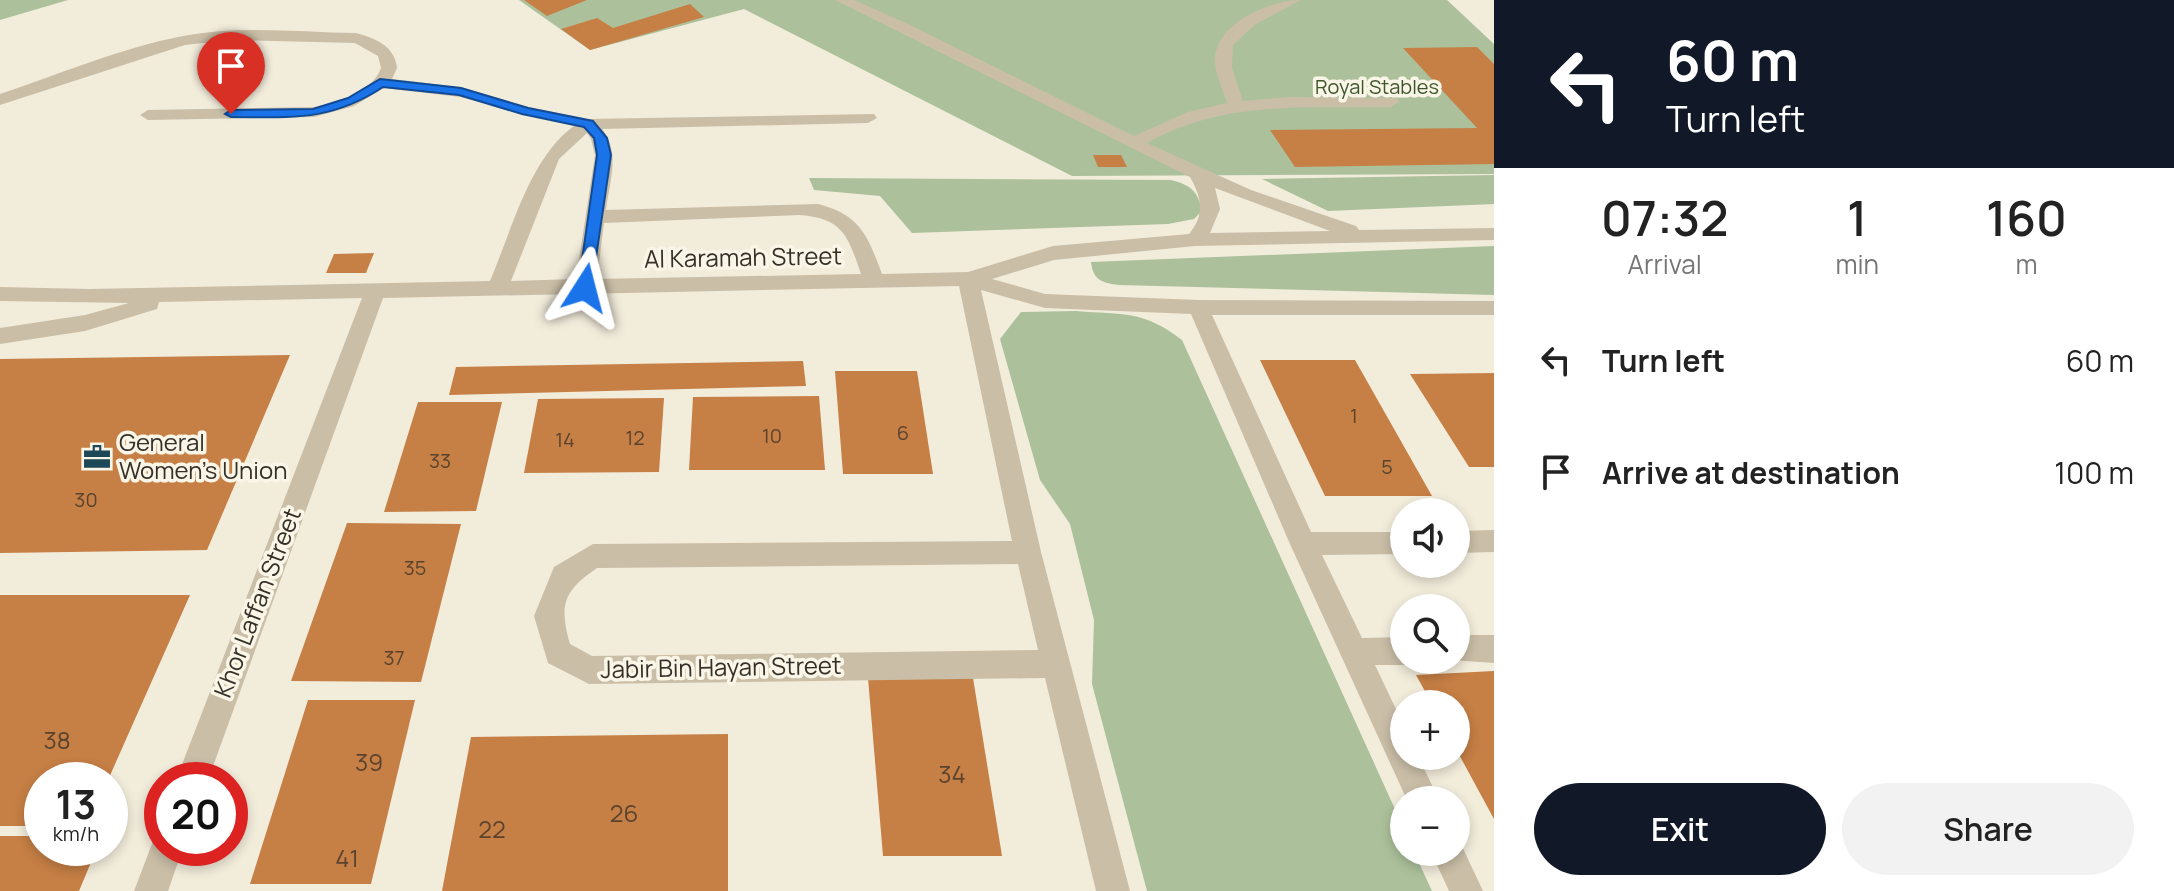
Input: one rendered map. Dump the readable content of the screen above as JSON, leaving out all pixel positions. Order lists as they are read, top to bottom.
{
  "streets": {
    "street": ["Al Karamah Street", "Khor Laffan Street", "Jabir Bin Hayan Street"]
  },
  "crossings": [
    ["Al Karamah Street", "Khor Laffan Street"]
  ],
  "parks": ["Royal Stables"],
  "places": {
    "office": ["General Women's Union"]
  },
  "house_numbers": [
    "1",
    "6",
    "10",
    "12",
    "14",
    "33",
    "5",
    "30",
    "35",
    "37",
    "38",
    "39",
    "34",
    "26",
    "22",
    "41"
  ],
  "page": {
    "turn": ["60 m", "Turn left"],
    "eta": [
      "07:32",
      "Arrival",
      "1",
      "min",
      "160",
      "m"
    ],
    "list": [
      {
        "name": "Turn left",
        "value": "60 m"
      },
      {
        "name": "Arrive at destination",
        "value": "100 m"
      }
    ],
    "map_buttons": ["+", "−"],
    "speed": "13 km/h",
    "limit": "20",
    "buttons": ["Exit", "Share"]
  }
}
